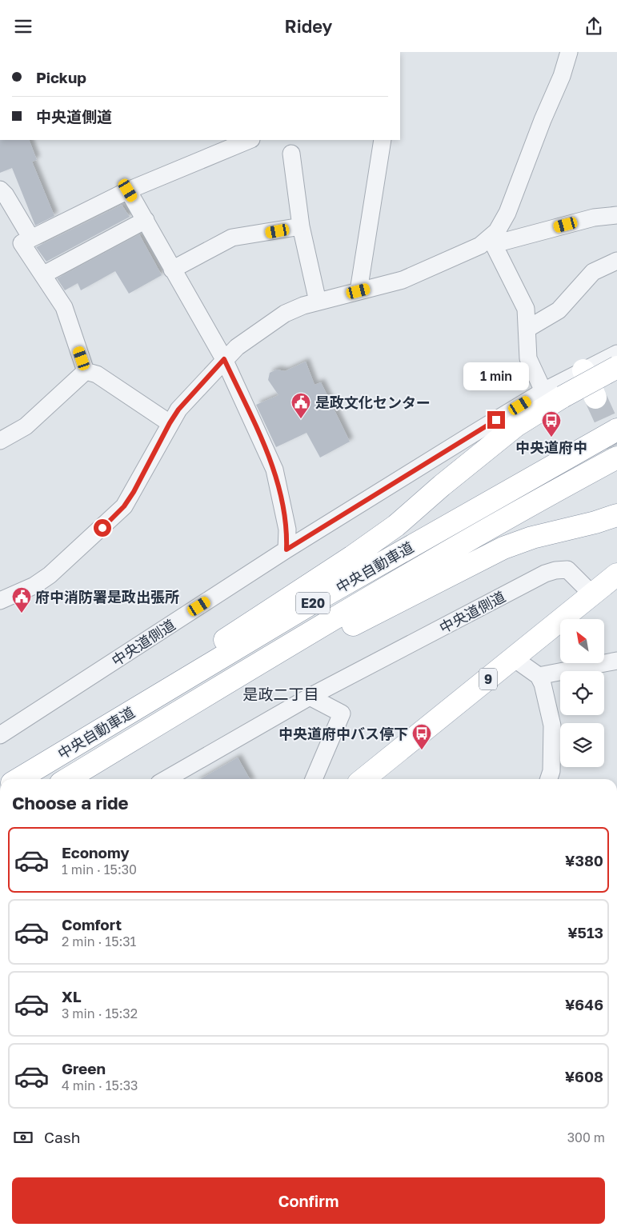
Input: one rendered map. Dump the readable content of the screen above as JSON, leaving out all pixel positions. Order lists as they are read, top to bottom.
{
  "streets": {
    "main road": ["中央自動車道", "E20", "9"],
    "street": ["中央道側道"]
  },
  "crossings": [
    ["中央道側道", "9"]
  ],
  "districts": ["是政二丁目"],
  "places": {
    "public building": ["是政文化センター", "府中消防署是政出張所"],
    "bus stop": ["中央道府中", "中央道府中バス停下"]
  },
  "north": "top left",
  "page": {
    "header": "Ridey",
    "banner": ["Pickup", "中央道側道"],
    "bubble": "1 min",
    "heading": "Choose a ride",
    "list": [
      {
        "name": "Economy",
        "note": "1 min · 15:30",
        "value": "¥380"
      },
      {
        "name": "Comfort",
        "note": "2 min · 15:31",
        "value": "¥513"
      },
      {
        "name": "XL",
        "note": "3 min · 15:32",
        "value": "¥646"
      },
      {
        "name": "Green",
        "note": "4 min · 15:33",
        "value": "¥608"
      }
    ],
    "pay": ["Cash", "300 m"],
    "buttons": "Confirm"
  }
}
